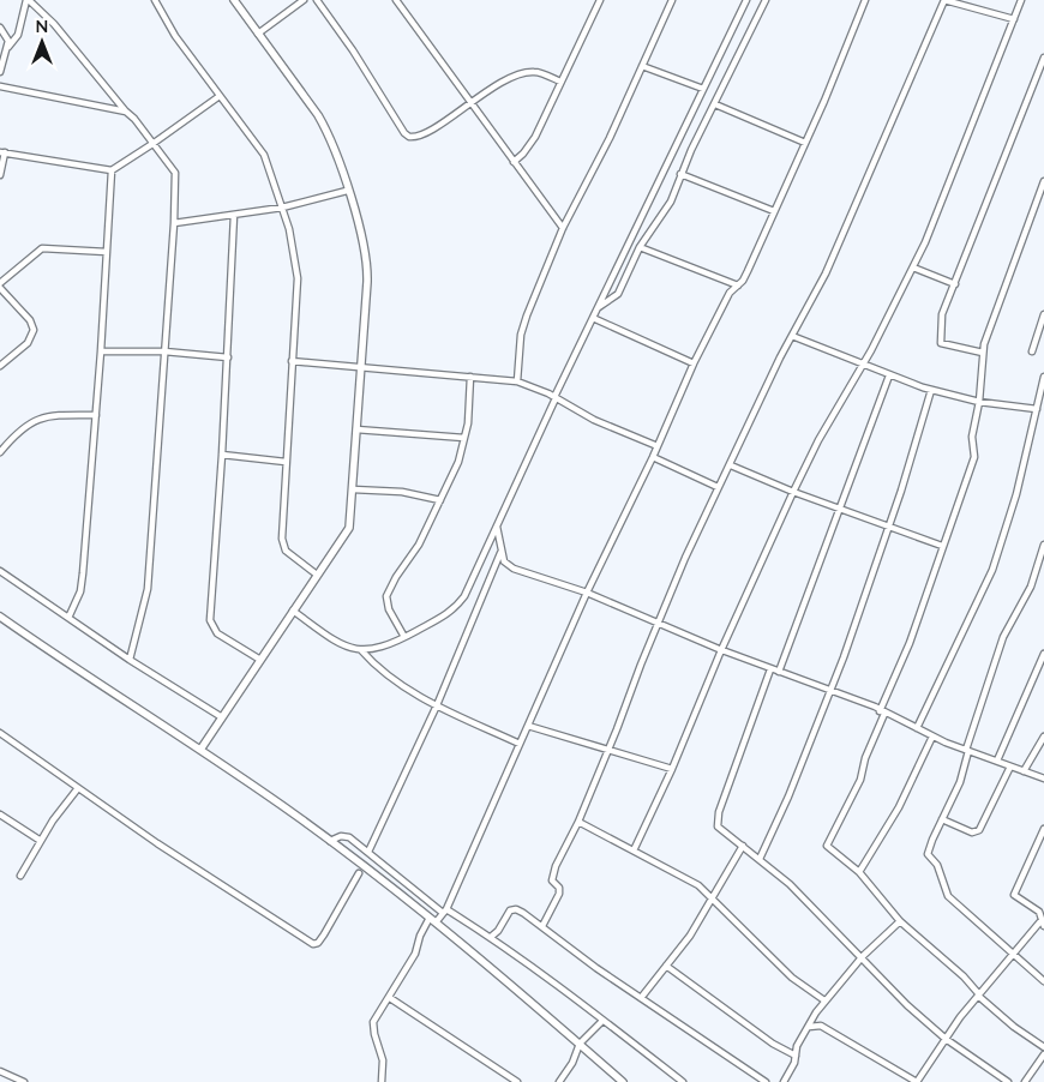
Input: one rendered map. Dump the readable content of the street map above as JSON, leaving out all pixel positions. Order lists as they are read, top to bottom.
{
  "north": "top"
}
